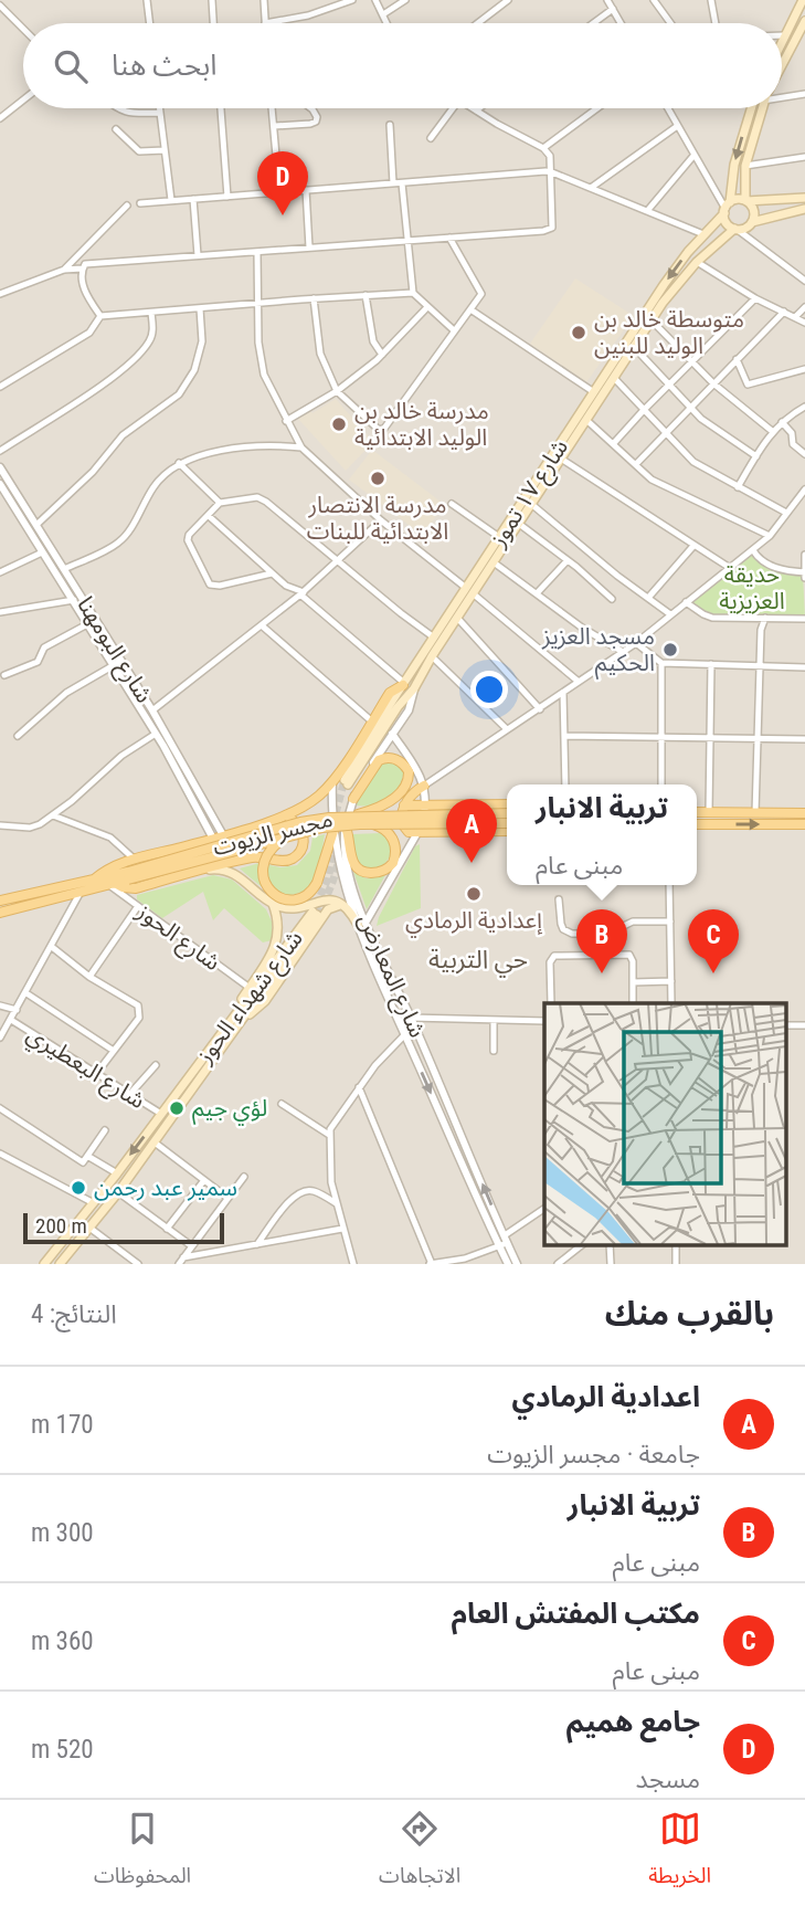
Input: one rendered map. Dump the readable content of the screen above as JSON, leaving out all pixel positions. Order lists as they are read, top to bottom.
{
  "streets": {
    "main road": ["شارع ١٧ تموز", "مجسر الزيوت", "شارع شهداء الحوز"],
    "street": [
      "شارع البومهنا",
      "شارع الحوز",
      "شارع المعارض",
      "شارع البعطيري"
    ]
  },
  "crossings": [
    ["شارع ١٧ تموز", "شارع المعارض"],
    ["شارع شهداء الحوز", "شارع البعطيري"]
  ],
  "districts": ["حي التربية"],
  "parks": ["حديقة العزيزية"],
  "places": [
    "متوسطة خالد بن الوليد للبنين",
    "مدرسة خالد بن الوليد الابتدائية",
    "مدرسة الانتصار الابتدائية للبنات",
    "مسجد العزيز الحكيم",
    "إعدادية الرمادي",
    "لؤي جيم",
    "سمير عبد رحمن"
  ],
  "scale_bar": "200 m",
  "page": {
    "search": "ابحث هنا",
    "pins": [
      "D",
      "A",
      "B",
      "C"
    ],
    "popup": ["تربية الانبار", "مبنى عام"],
    "scale": "200 m",
    "heading": ["بالقرب منك", "النتائج: 4"],
    "list": [
      {
        "mark": "A",
        "name": "اعدادية الرمادي",
        "note": "جامعة · مجسر الزيوت",
        "value": "170 m"
      },
      {
        "mark": "B",
        "name": "تربية الانبار",
        "note": "مبنى عام",
        "value": "300 m"
      },
      {
        "mark": "C",
        "name": "مكتب المفتش العام",
        "note": "مبنى عام",
        "value": "360 m"
      },
      {
        "mark": "D",
        "name": "جامع هميم",
        "note": "مسجد",
        "value": "520 m"
      }
    ],
    "nav": ["الخريطة", "الاتجاهات", "المحفوظات"]
  }
}
